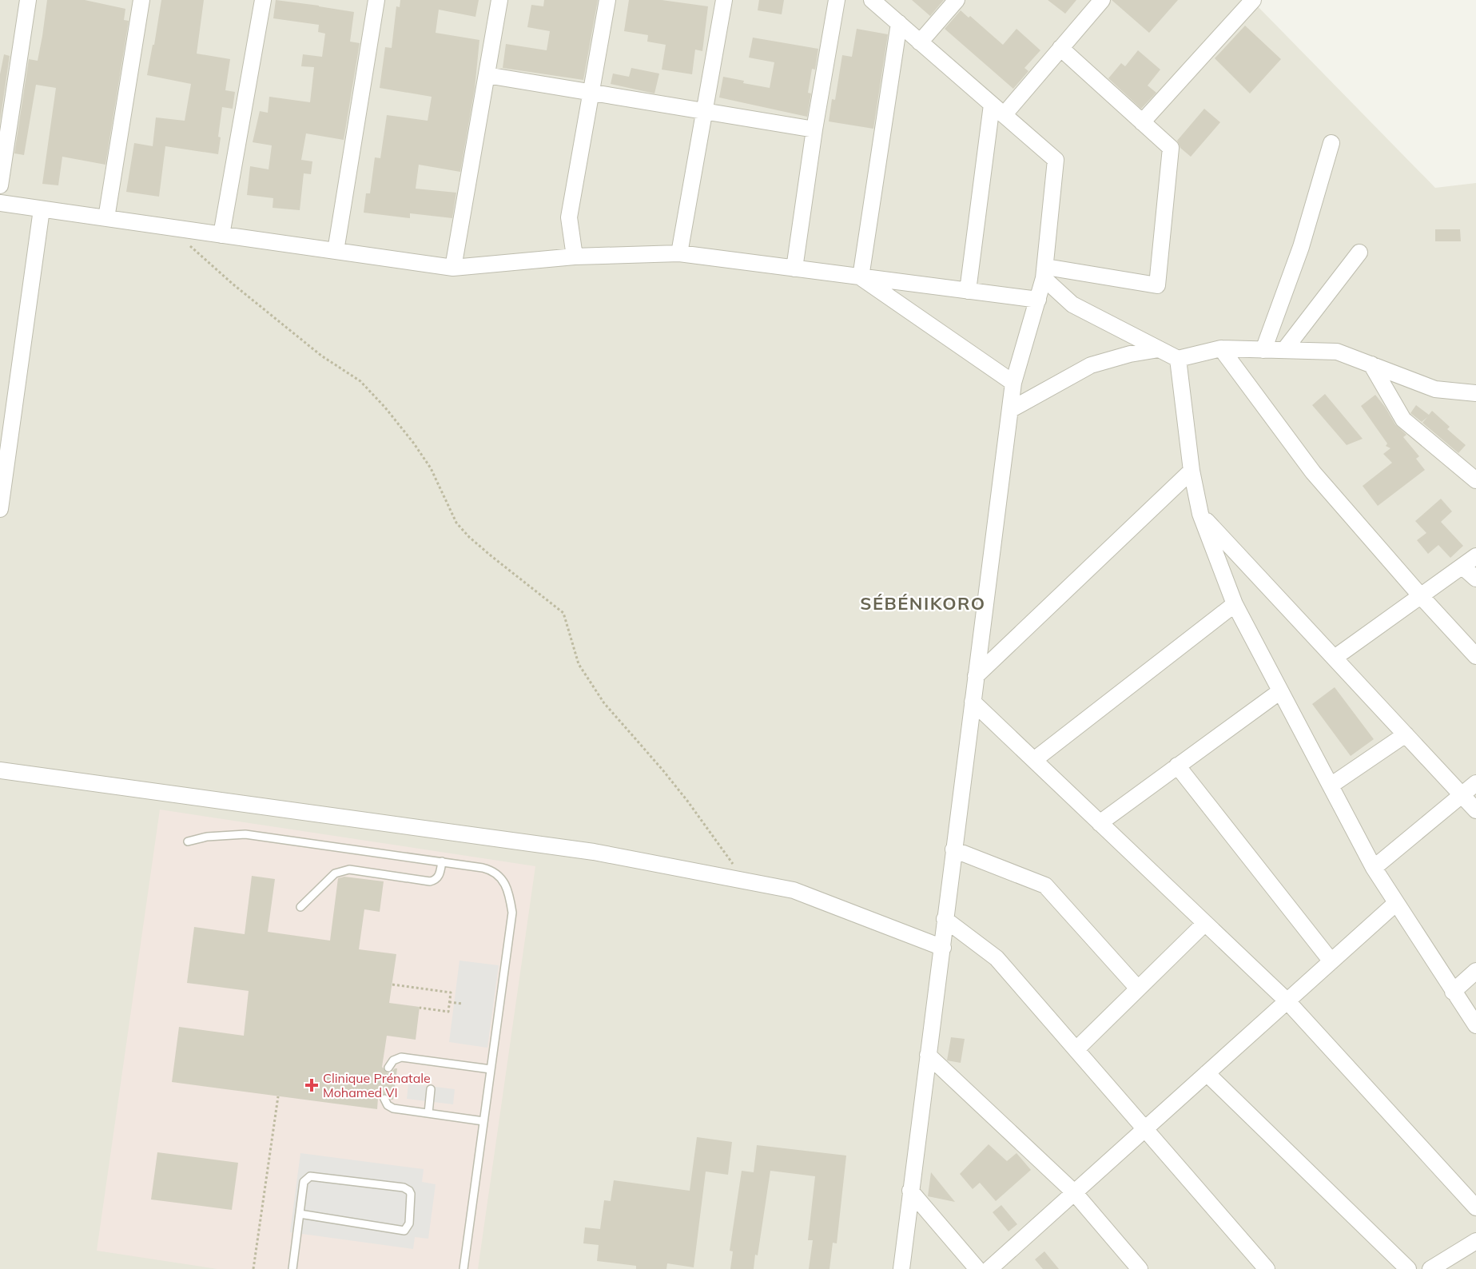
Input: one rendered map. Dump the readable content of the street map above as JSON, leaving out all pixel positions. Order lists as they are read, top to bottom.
{
  "districts": ["SÉBÉNIKORO"],
  "places": {
    "health": ["Clinique Prénatale Mohamed VI"]
  }
}
